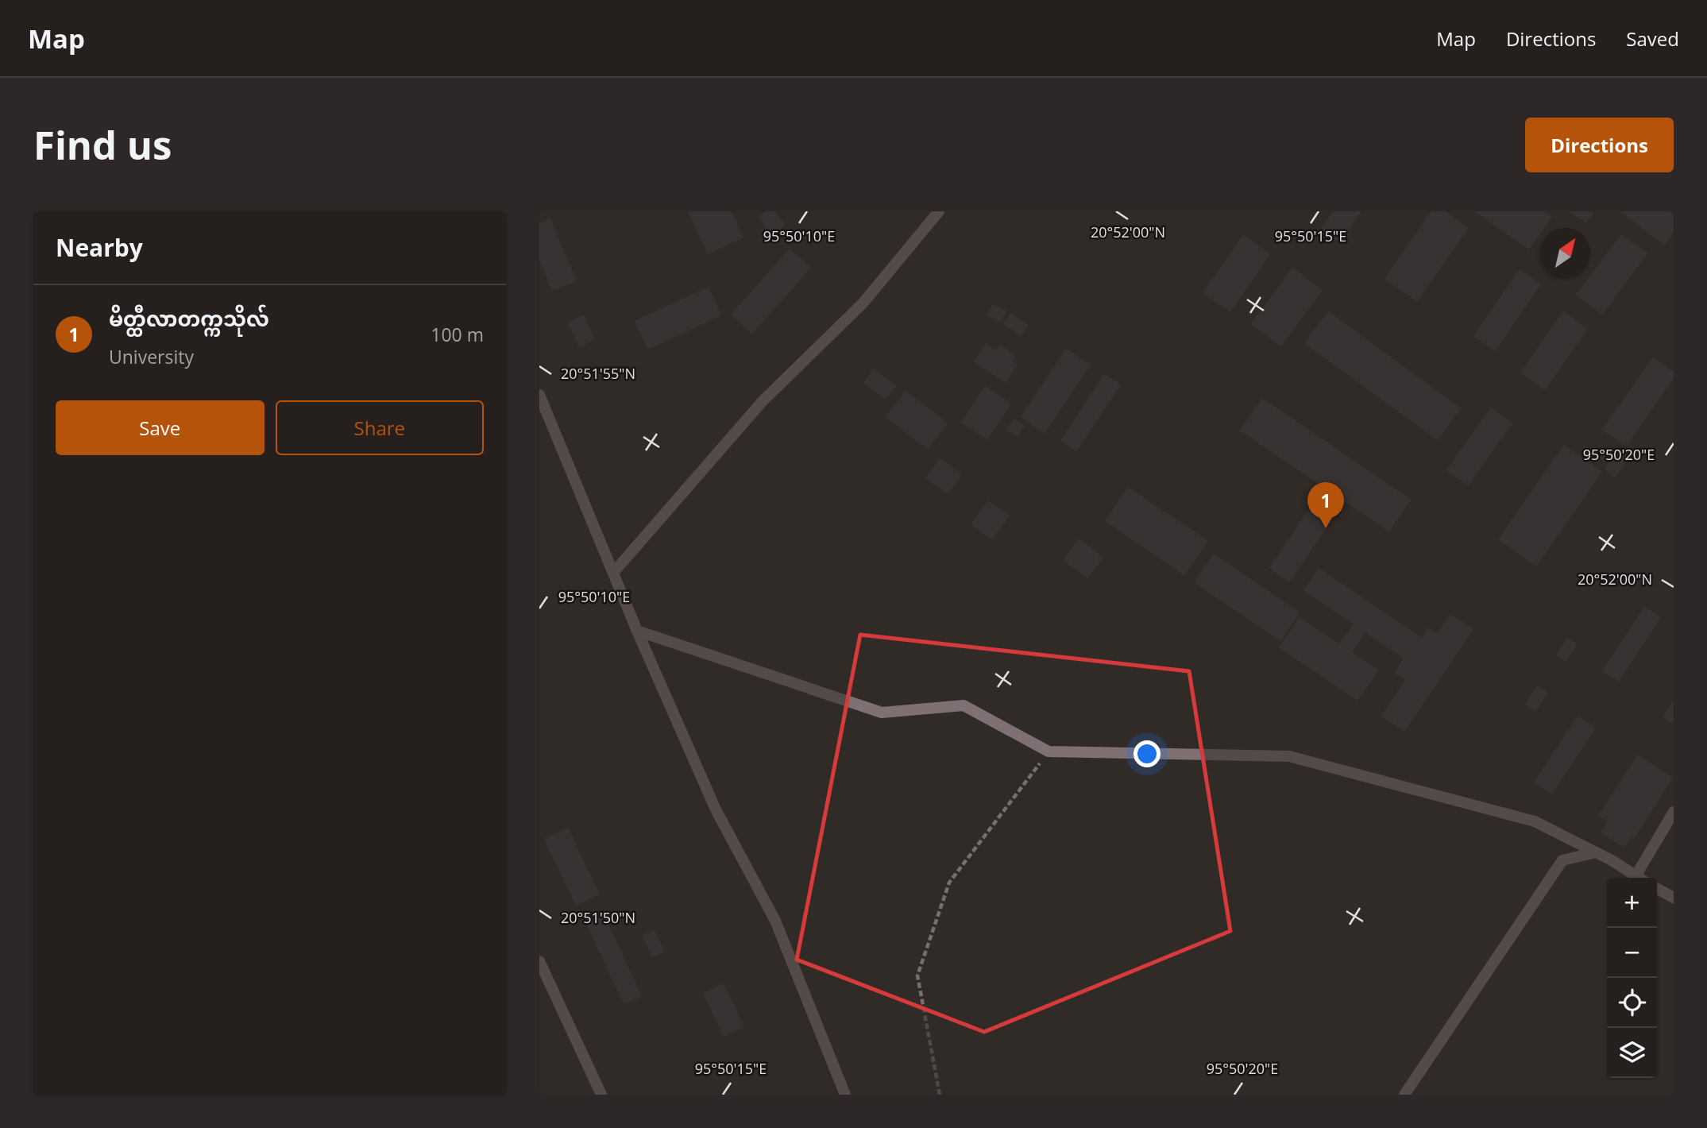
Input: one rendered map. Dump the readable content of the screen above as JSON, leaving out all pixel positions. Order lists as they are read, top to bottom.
{
  "north": "top right",
  "page": {
    "header": "Map",
    "nav": ["Map", "Directions", "Saved"],
    "buttons": [
      "Directions",
      ["Save", "Share"]
    ],
    "title": "Find us",
    "heading": "Nearby",
    "list": [
      {
        "mark": "1",
        "name": "မိတ္ထီလာတက္ကသိုလ်",
        "note": "University",
        "value": "100 m"
      }
    ],
    "pins": "1",
    "map_buttons": ["+", "−"]
  },
  "coordinates": [
    "20°52'00\"N",
    "95°50'15\"E",
    "95°50'10\"E",
    "20°51'55\"N",
    "95°50'20\"E",
    "20°51'50\"N"
  ]
}
